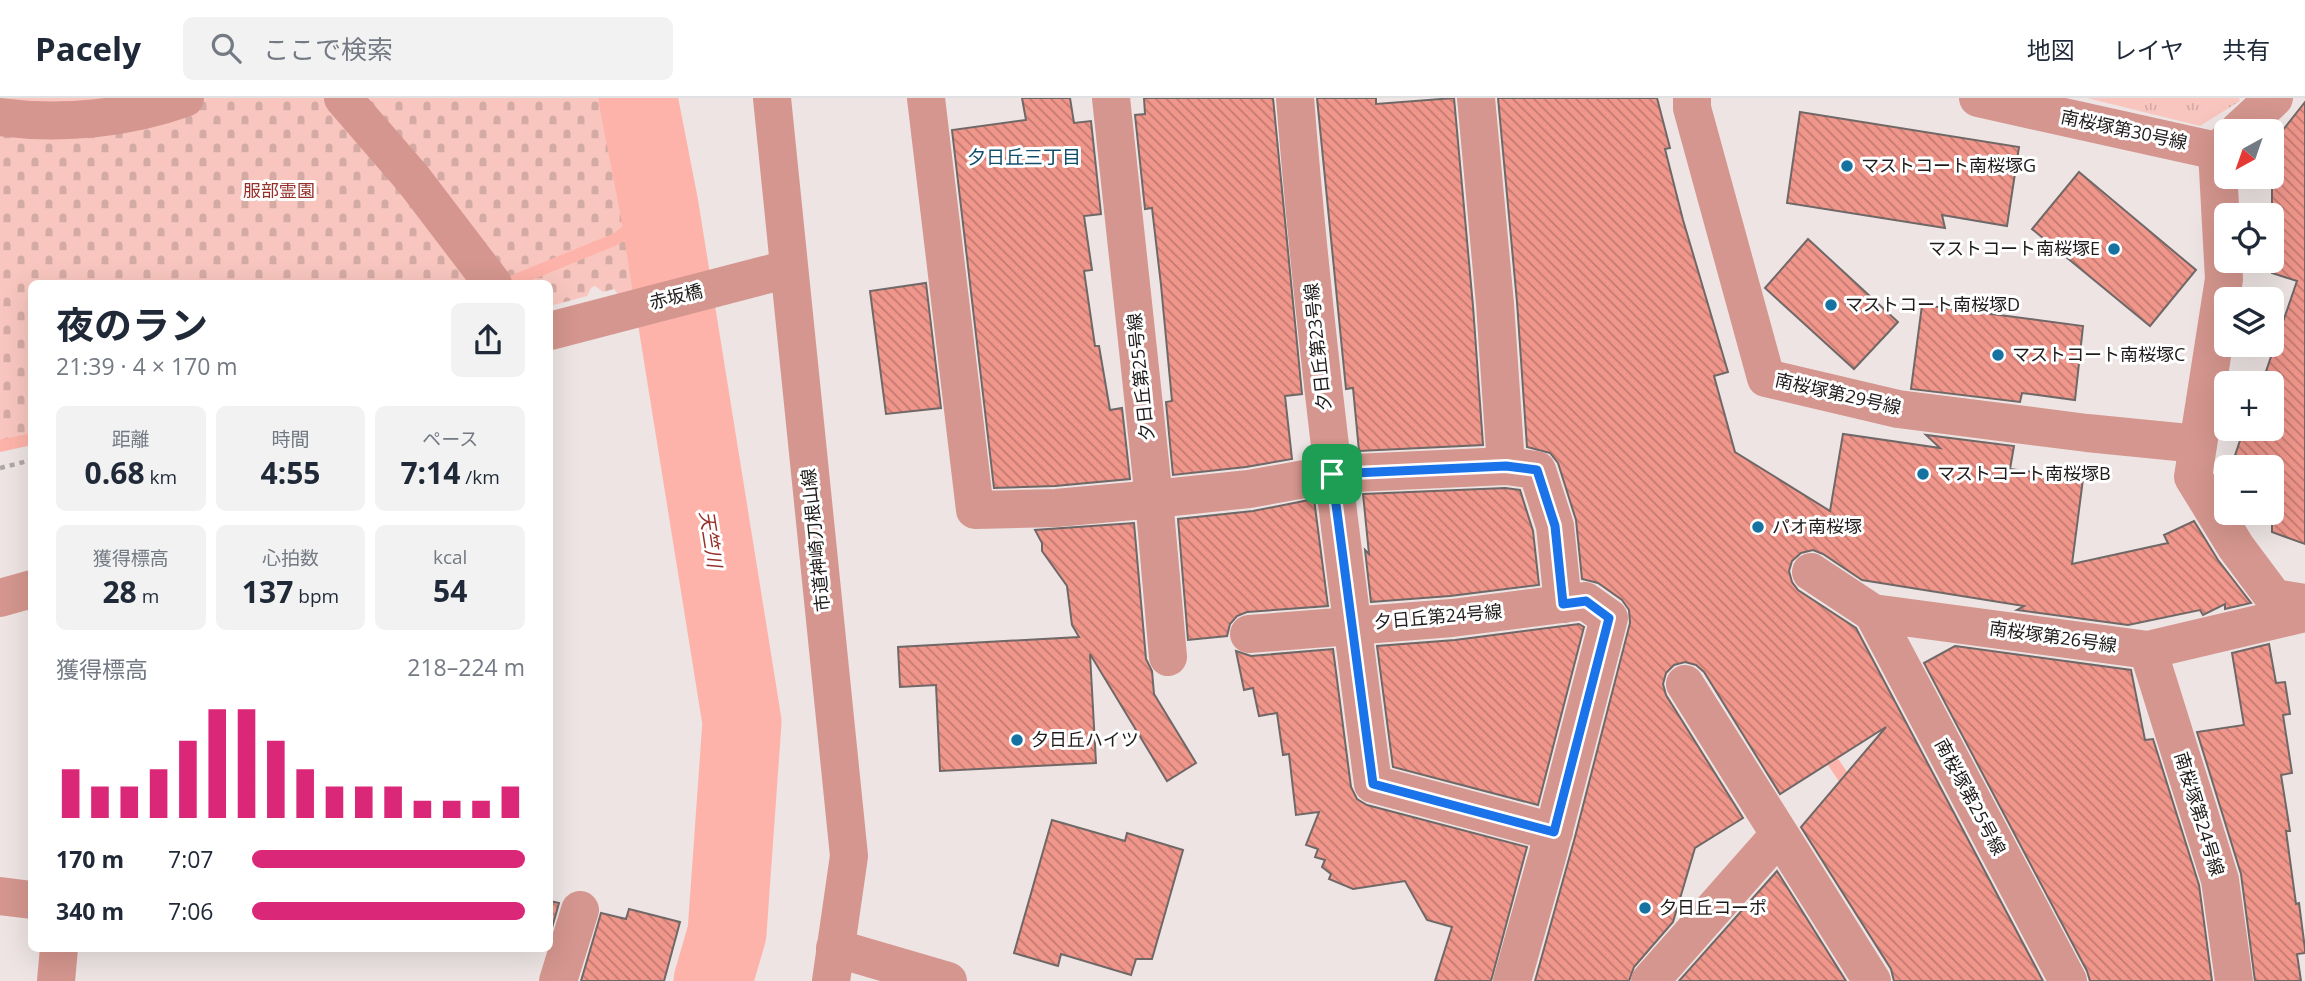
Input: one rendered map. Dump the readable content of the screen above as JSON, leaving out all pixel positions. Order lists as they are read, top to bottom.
{
  "streets": {
    "street": [
      "南桜塚第30号線",
      "赤坂橋",
      "夕日丘第23号線",
      "夕日丘第25号線",
      "南桜塚第29号線",
      "市道神崎刀根山線",
      "夕日丘第24号線",
      "南桜塚第26号線",
      "南桜塚第25号線",
      "南桜塚第24号線"
    ]
  },
  "crossings": [
    ["赤坂橋", "市道神崎刀根山線"],
    ["夕日丘第23号線", "夕日丘第24号線"],
    ["南桜塚第26号線", "南桜塚第25号線"],
    ["南桜塚第26号線", "南桜塚第24号線"]
  ],
  "districts": ["夕日丘三丁目"],
  "water": ["天竺川"],
  "parks": ["服部霊園"],
  "places": [
    "マストコート南桜塚G",
    "マストコート南桜塚E",
    "マストコート南桜塚D",
    "マストコート南桜塚C",
    "マストコート南桜塚B",
    "パオ南桜塚",
    "夕日丘ハイツ",
    "夕日丘コーポ"
  ],
  "north": "bottom left",
  "page": {
    "header": "Pacely",
    "search": "ここで検索",
    "nav": ["地図", "レイヤ", "共有"],
    "map_buttons": ["+", "−"],
    "heading": ["夜のラン", "21:39 · 4 × 170 m"],
    "stats": [
      ["距離", "0.68 km"],
      ["時間", "4:55"],
      ["ペース", "7:14 /km"],
      ["獲得標高", "28 m"],
      ["心拍数", "137 bpm"],
      ["kcal", "54"]
    ],
    "chart": ["獲得標高", "218–224 m"],
    "list": [
      {
        "name": "170 m",
        "note": "7:07"
      },
      {
        "name": "340 m",
        "note": "7:06"
      }
    ]
  }
}
